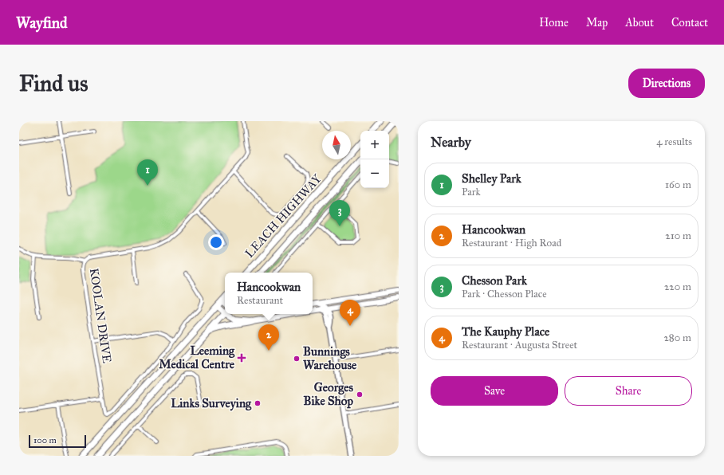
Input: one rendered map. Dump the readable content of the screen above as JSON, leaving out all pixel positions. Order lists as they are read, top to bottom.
{
  "streets": {
    "highway": ["LEACH HIGHWAY"],
    "street": ["KOOLAN DRIVE"]
  },
  "places": {
    "health": ["Leeming Medical Centre"],
    "other": ["Bunnings Warehouse", "Georges Bike Shop", "Links Surveying"]
  },
  "scale_bar": "100 m",
  "north": "top",
  "page": {
    "header": "Wayfind",
    "nav": [
      "Home",
      "Map",
      "About",
      "Contact"
    ],
    "buttons": [
      "Directions",
      ["Save", "Share"]
    ],
    "title": "Find us",
    "heading": ["Nearby", "4 results"],
    "map_buttons": ["+", "−"],
    "pins": [
      "1",
      "3",
      "4",
      "2"
    ],
    "list": [
      {
        "mark": "1",
        "name": "Shelley Park",
        "note": "Park",
        "value": "160 m"
      },
      {
        "mark": "2",
        "name": "Hancookwan",
        "note": "Restaurant · High Road",
        "value": "210 m"
      },
      {
        "mark": "3",
        "name": "Chesson Park",
        "note": "Park · Chesson Place",
        "value": "220 m"
      },
      {
        "mark": "4",
        "name": "The Kauphy Place",
        "note": "Restaurant · Augusta Street",
        "value": "280 m"
      }
    ],
    "popup": ["Hancookwan", "Restaurant"],
    "scale": "100 m"
  }
}
